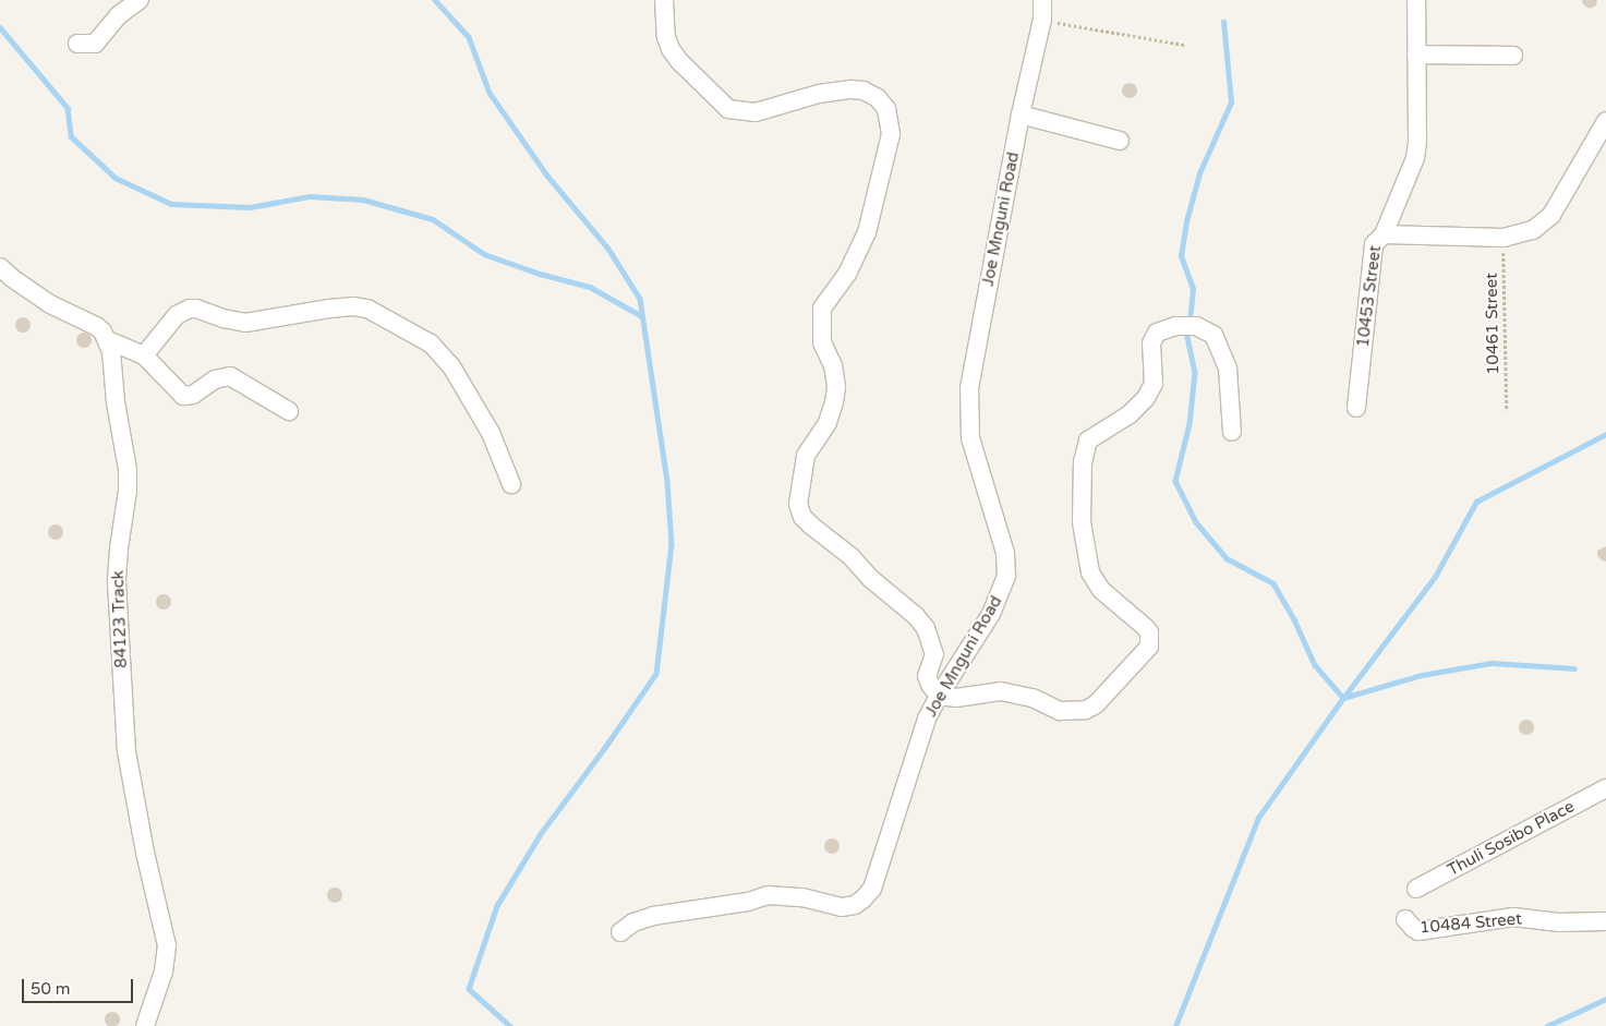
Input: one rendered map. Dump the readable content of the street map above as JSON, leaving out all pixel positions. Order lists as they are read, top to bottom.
{
  "streets": {
    "street": [
      "Joe Mnguni Road",
      "10453 Street",
      "84123 Track",
      "Thuli Sosibo Place",
      "10484 Street"
    ],
    "path": ["10461 Street"]
  },
  "scale_bar": "50 m"
}
